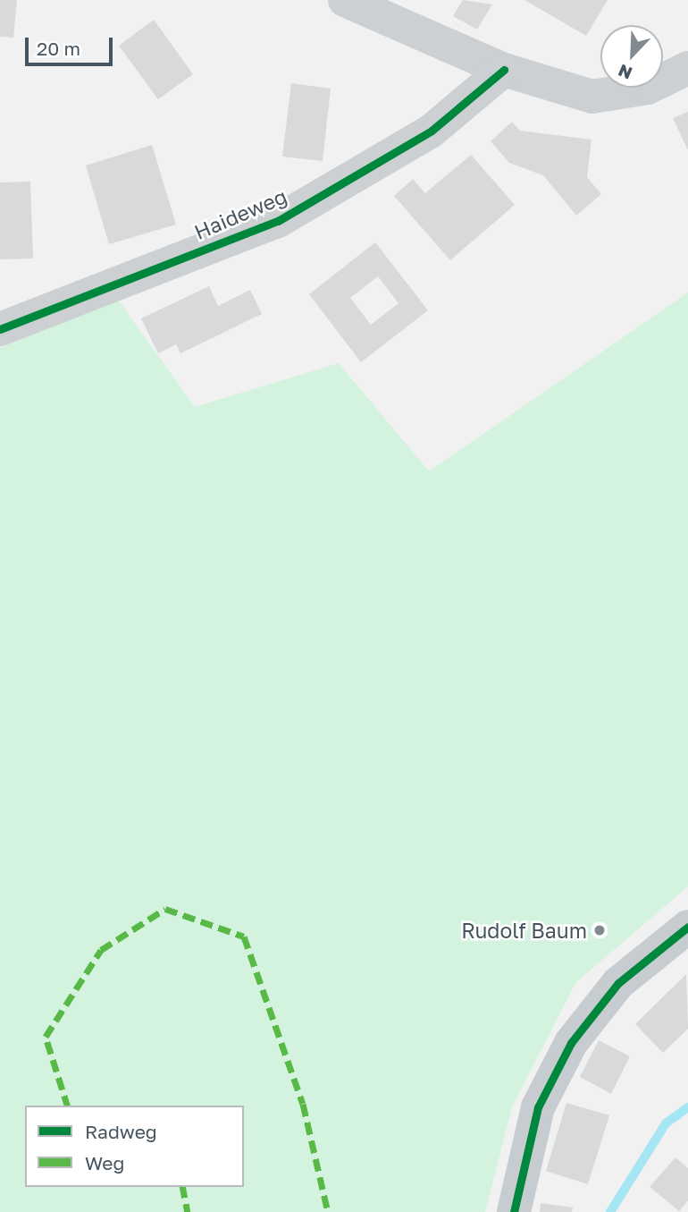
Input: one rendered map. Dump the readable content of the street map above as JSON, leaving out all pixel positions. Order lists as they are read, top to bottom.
{
  "streets": {
    "street": ["Haideweg"]
  },
  "places": ["Rudolf Baum"],
  "legend": ["Radweg", "Weg"],
  "scale_bar": "20 m",
  "north": "bottom left"
}
